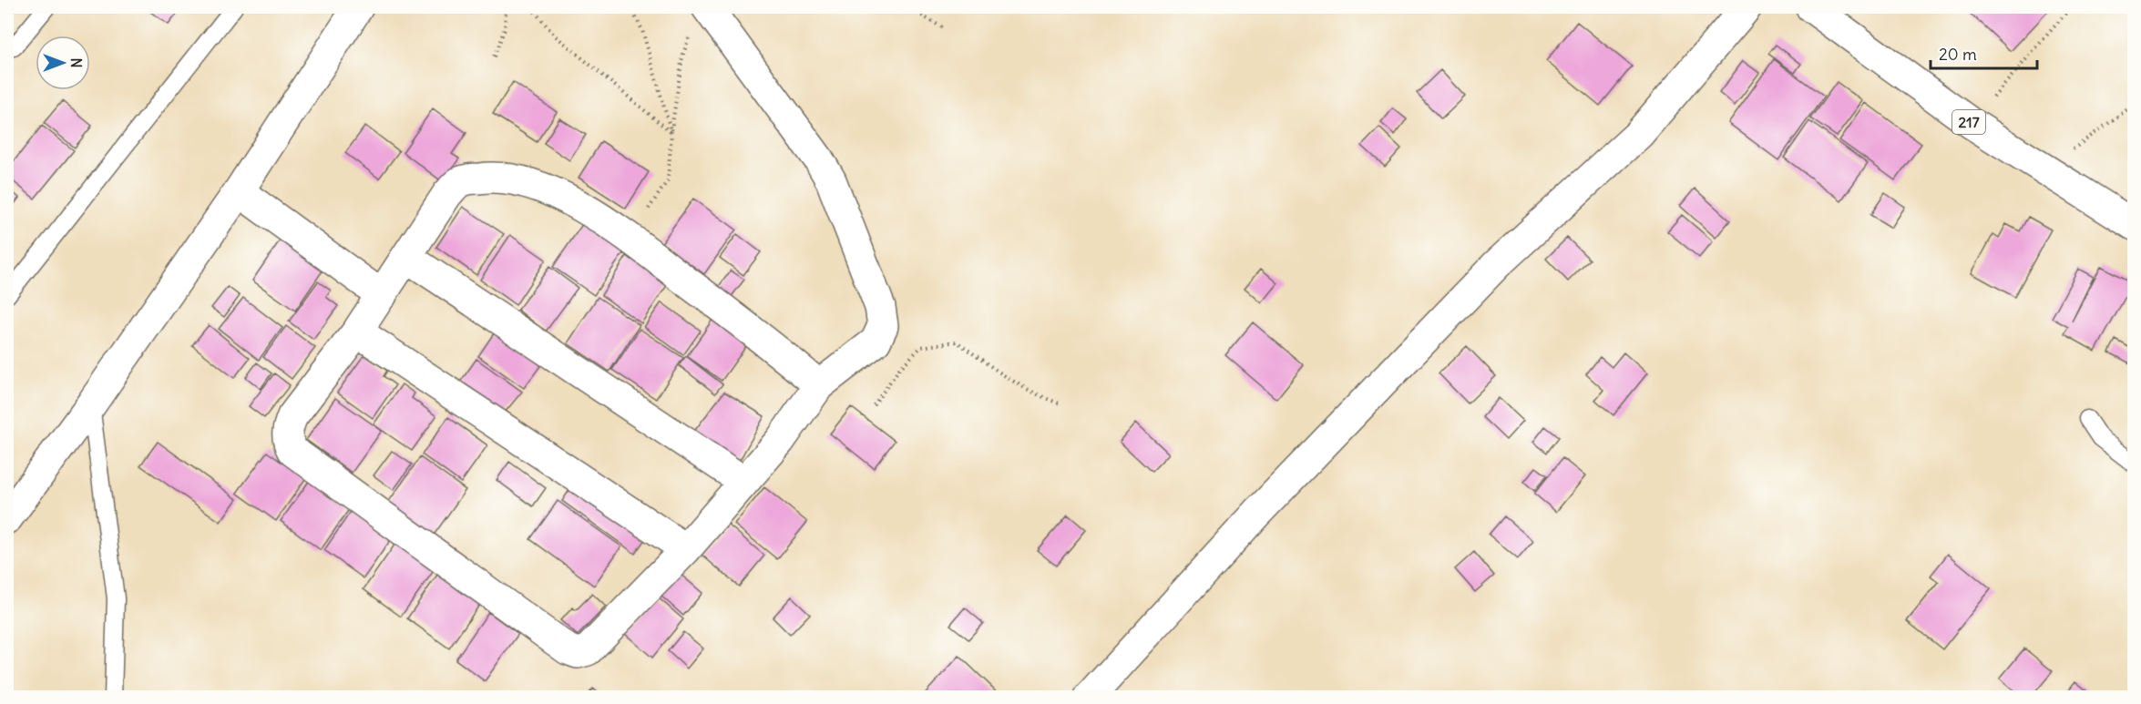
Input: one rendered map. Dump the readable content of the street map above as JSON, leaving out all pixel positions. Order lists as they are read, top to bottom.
{
  "streets": {
    "street": ["217"]
  },
  "scale_bar": "20 m",
  "north": "right"
}
